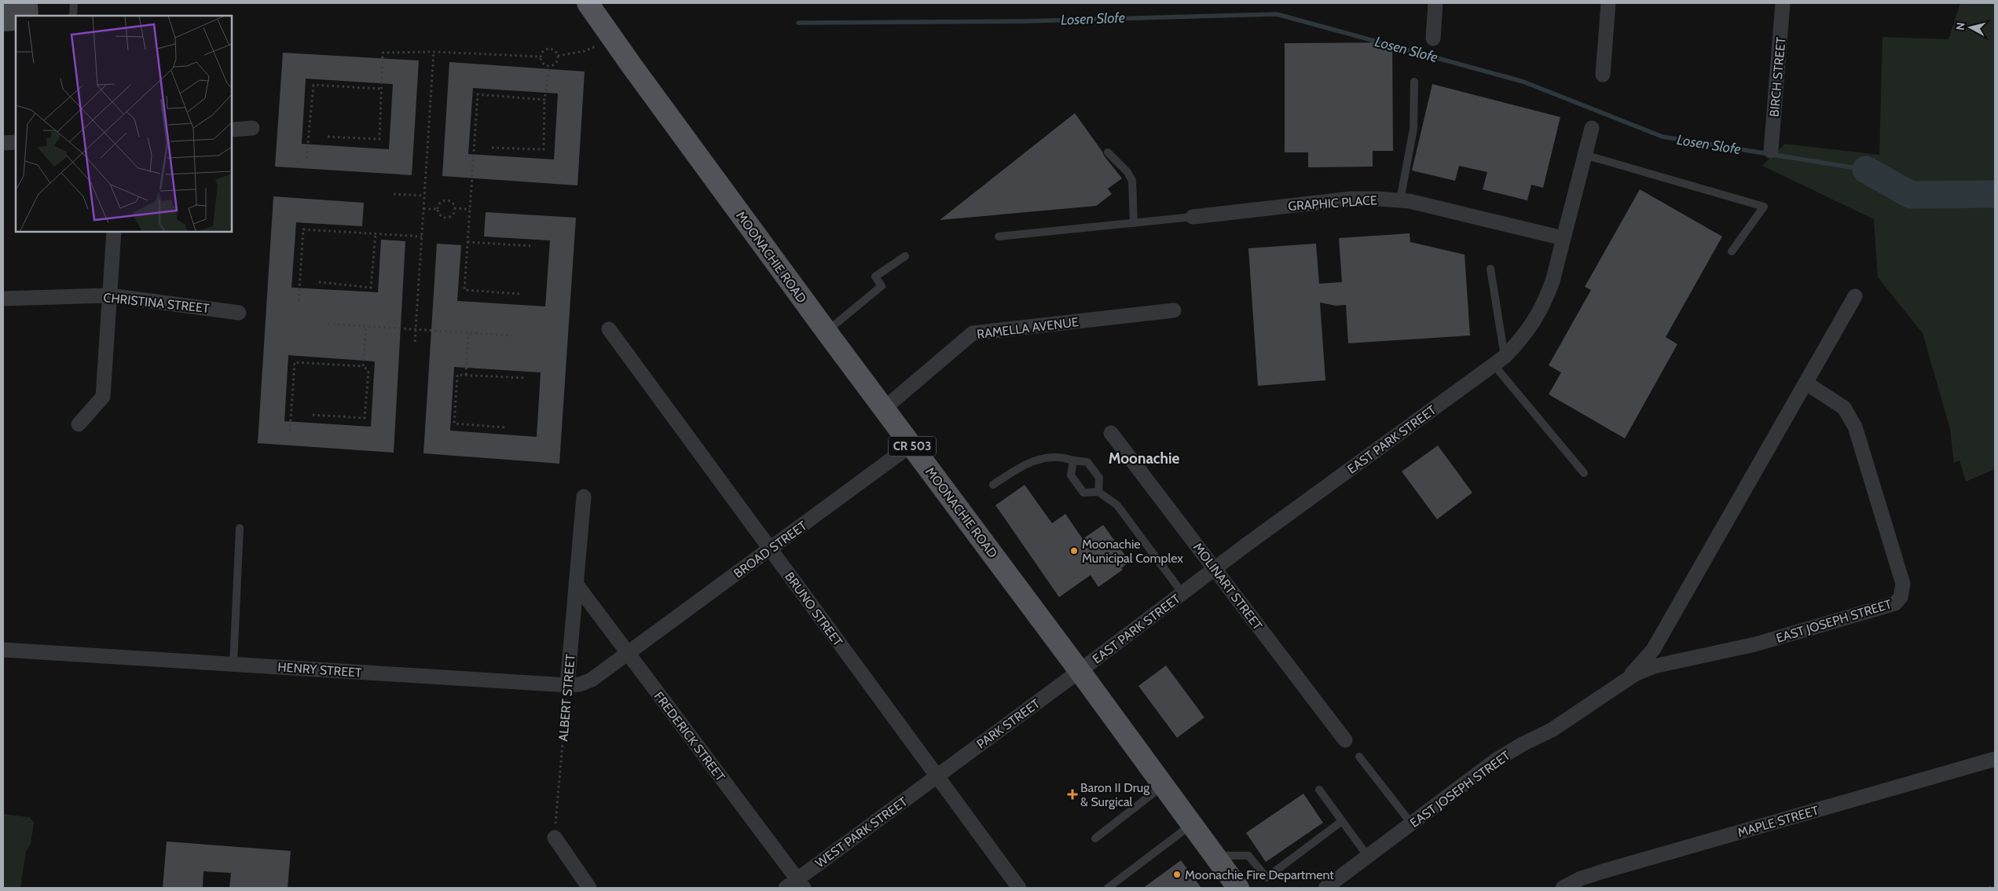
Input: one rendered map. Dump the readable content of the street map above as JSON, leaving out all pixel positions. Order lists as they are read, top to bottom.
{
  "streets": {
    "main road": ["MOONACHIE ROAD", "CR 503"],
    "street": [
      "BIRCH STREET",
      "GRAPHIC PLACE",
      "CHRISTINA STREET",
      "RAMELLA AVENUE",
      "EAST PARK STREET",
      "BROAD STREET",
      "MOLINART STREET",
      "BRUNO STREET",
      "EAST JOSEPH STREET",
      "HENRY STREET",
      "ALBERT STREET",
      "PARK STREET",
      "FREDERICK STREET",
      "MAPLE STREET",
      "WEST PARK STREET"
    ]
  },
  "crossings": [
    ["GRAPHIC PLACE", "EAST PARK STREET"],
    ["MOONACHIE ROAD", "RAMELLA AVENUE"],
    ["MOONACHIE ROAD", "EAST PARK STREET"],
    ["MOONACHIE ROAD", "BROAD STREET"],
    ["MOONACHIE ROAD", "PARK STREET"],
    ["EAST PARK STREET", "MOLINART STREET"],
    ["EAST PARK STREET", "PARK STREET"],
    ["BROAD STREET", "BRUNO STREET"],
    ["BROAD STREET", "HENRY STREET"],
    ["BROAD STREET", "FREDERICK STREET"],
    ["BRUNO STREET", "PARK STREET"],
    ["BRUNO STREET", "WEST PARK STREET"],
    ["HENRY STREET", "ALBERT STREET"],
    ["HENRY STREET", "FREDERICK STREET"],
    ["ALBERT STREET", "FREDERICK STREET"],
    ["PARK STREET", "WEST PARK STREET"],
    ["FREDERICK STREET", "WEST PARK STREET"]
  ],
  "districts": ["Moonachie"],
  "water": ["Losen Slofe"],
  "places": {
    "other": ["Moonachie Municipal Complex", "Moonachie Fire Department"],
    "health": ["Baron II Drug & Surgical"]
  },
  "north": "left"
}
